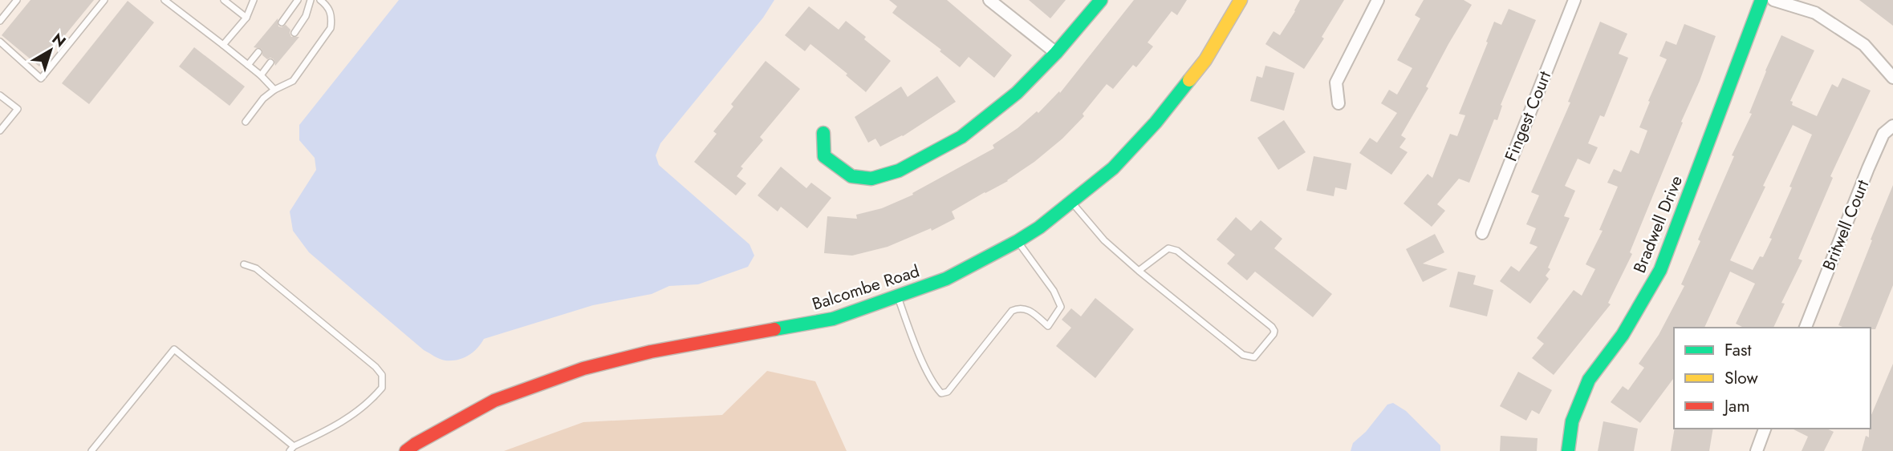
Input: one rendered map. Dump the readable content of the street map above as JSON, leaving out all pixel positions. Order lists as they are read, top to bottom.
{
  "streets": {
    "street": [
      "Fingest Court",
      "Bradwell Drive",
      "Britwell Court",
      "Balcombe Road"
    ]
  },
  "legend": ["Fast", "Slow", "Jam"],
  "north": "top right"
}
